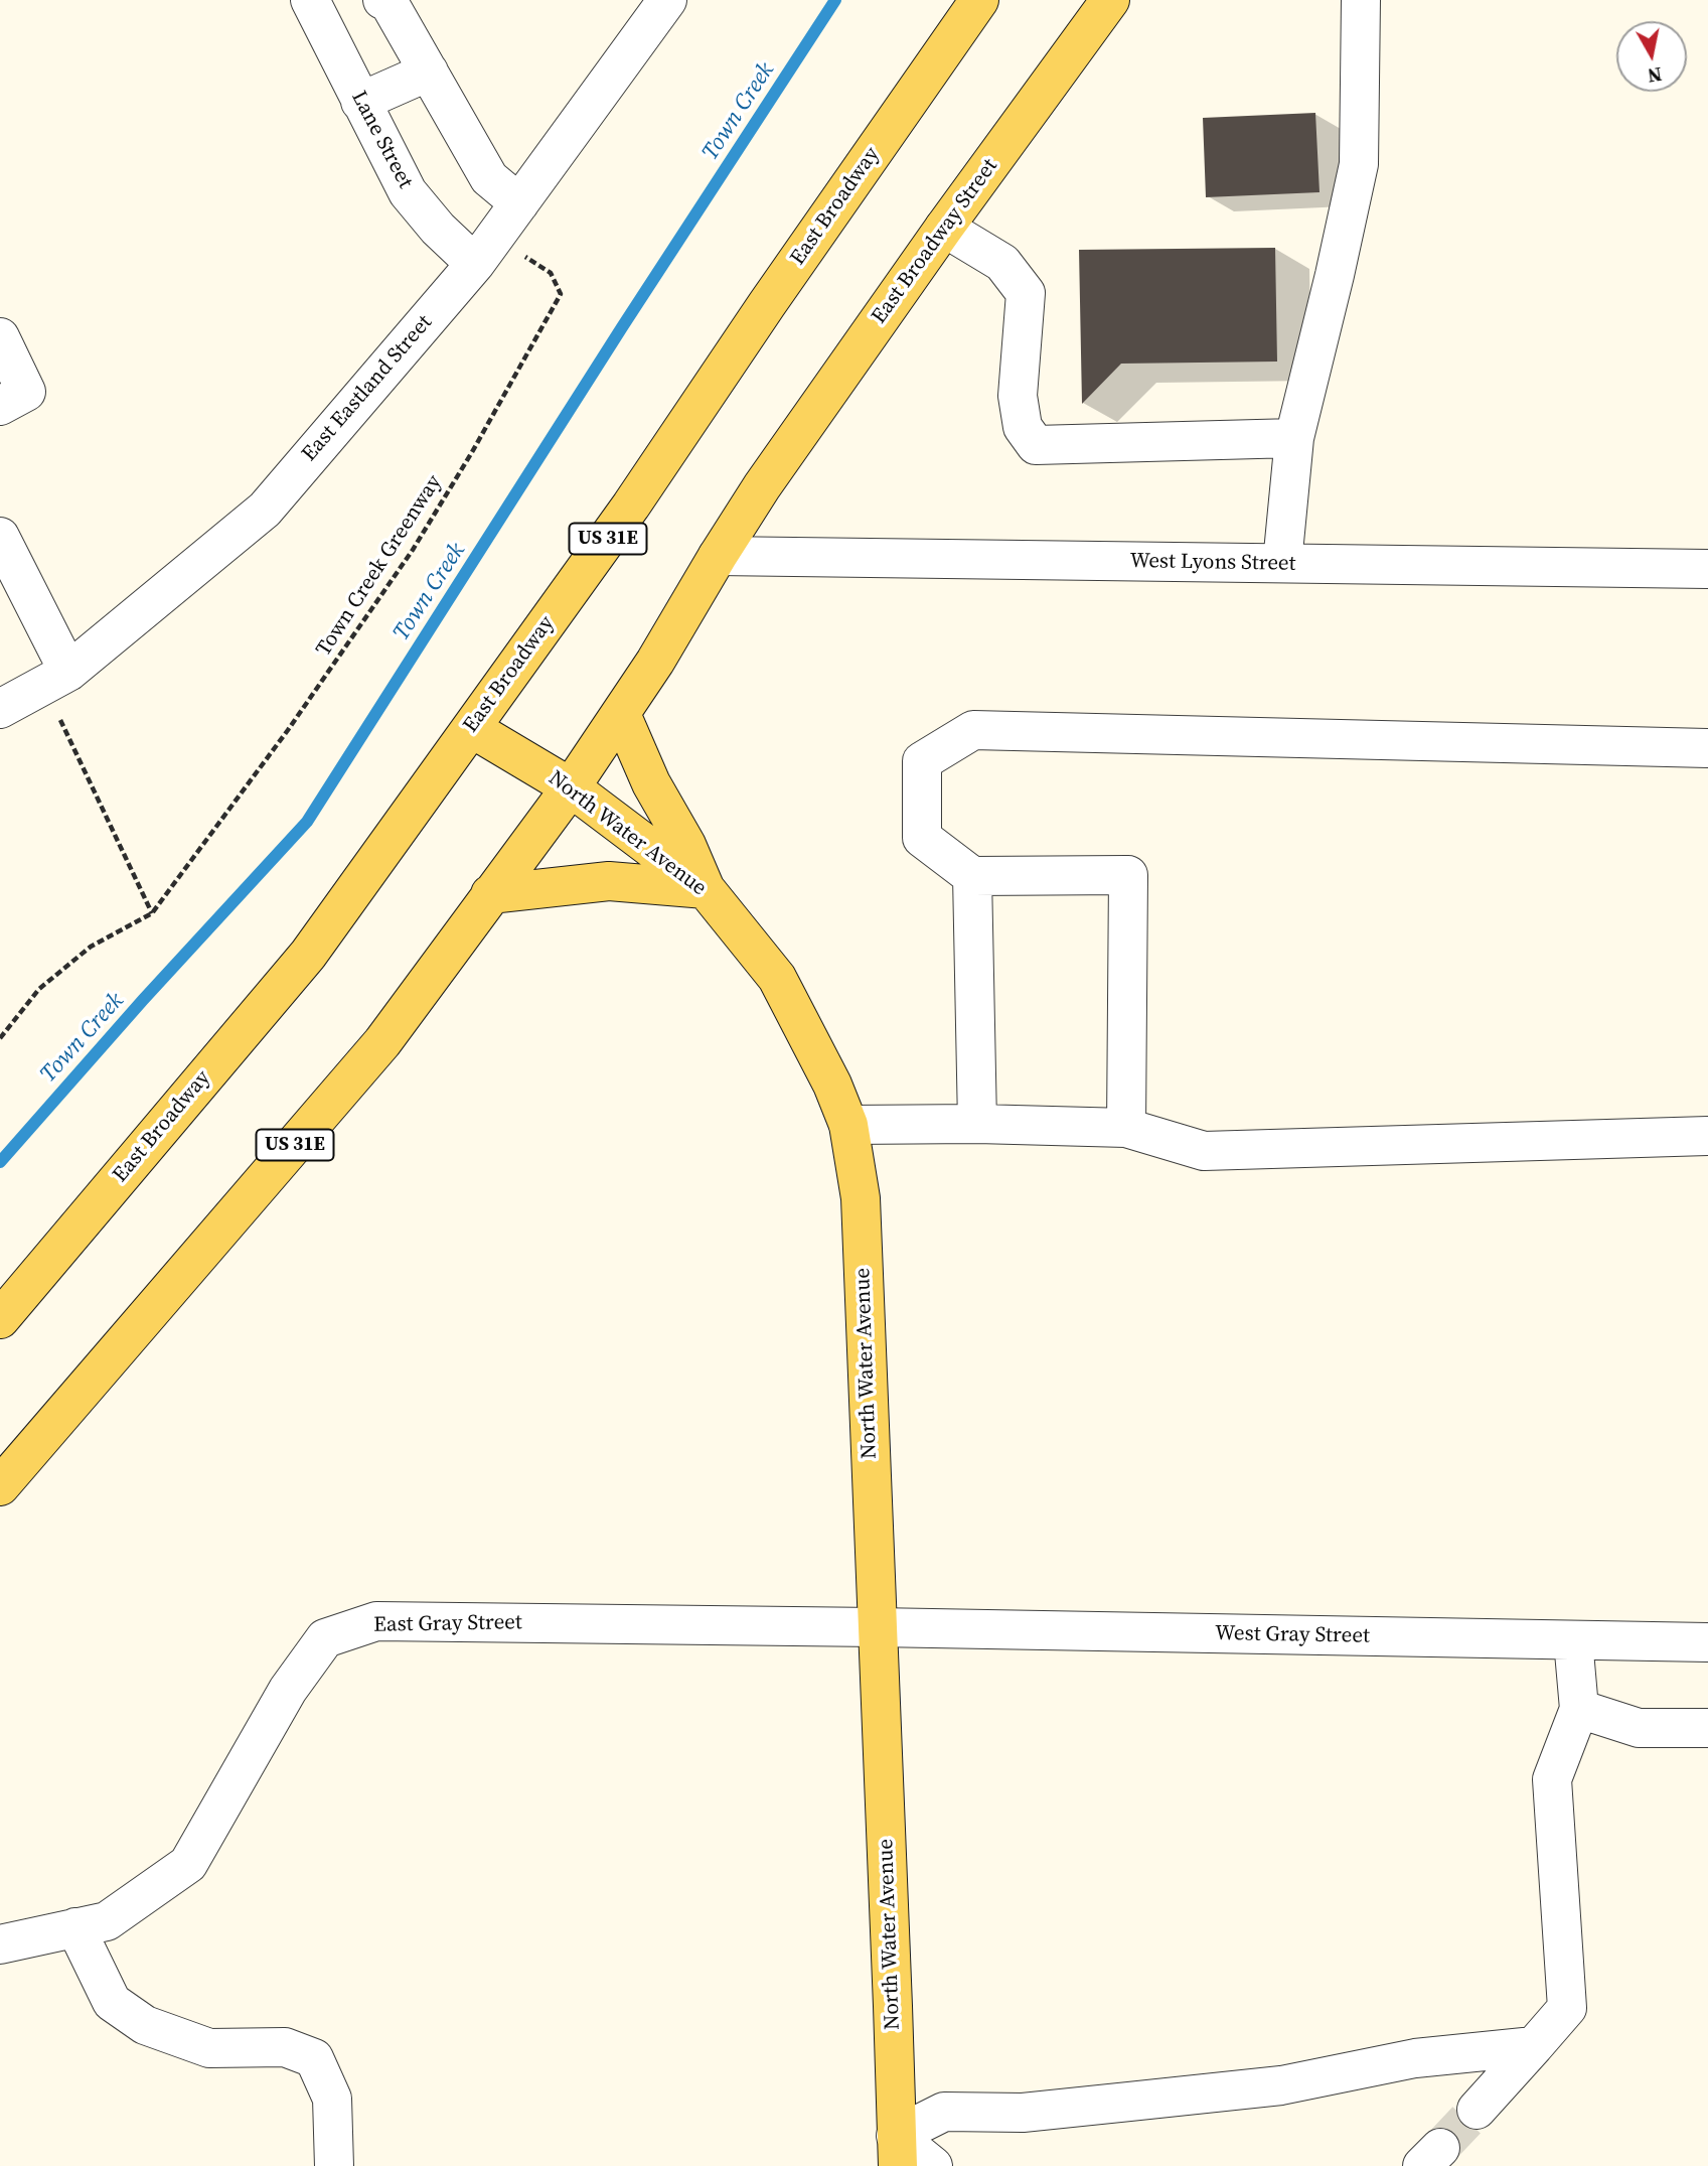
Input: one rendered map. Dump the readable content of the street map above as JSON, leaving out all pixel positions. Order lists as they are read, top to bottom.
{
  "streets": {
    "main road": [
      "East Broadway",
      "East Broadway Street",
      "US 31E",
      "North Water Avenue"
    ],
    "street": [
      "Lane Street",
      "East Eastland Street",
      "West Lyons Street",
      "East Gray Street",
      "West Gray Street"
    ],
    "path": ["Town Creek Greenway"]
  },
  "crossings": [
    ["Lane Street", "East Eastland Street"],
    ["Lane Street", "Town Creek Greenway"],
    ["East Broadway", "North Water Avenue"],
    ["East Broadway Street", "US 31E"],
    ["East Broadway Street", "West Lyons Street"],
    ["East Eastland Street", "Town Creek Greenway"],
    ["US 31E", "West Lyons Street"],
    ["US 31E", "North Water Avenue"],
    ["North Water Avenue", "East Gray Street"],
    ["North Water Avenue", "West Gray Street"],
    ["East Gray Street", "West Gray Street"]
  ],
  "water": ["Town Creek"],
  "north": "bottom"
}
